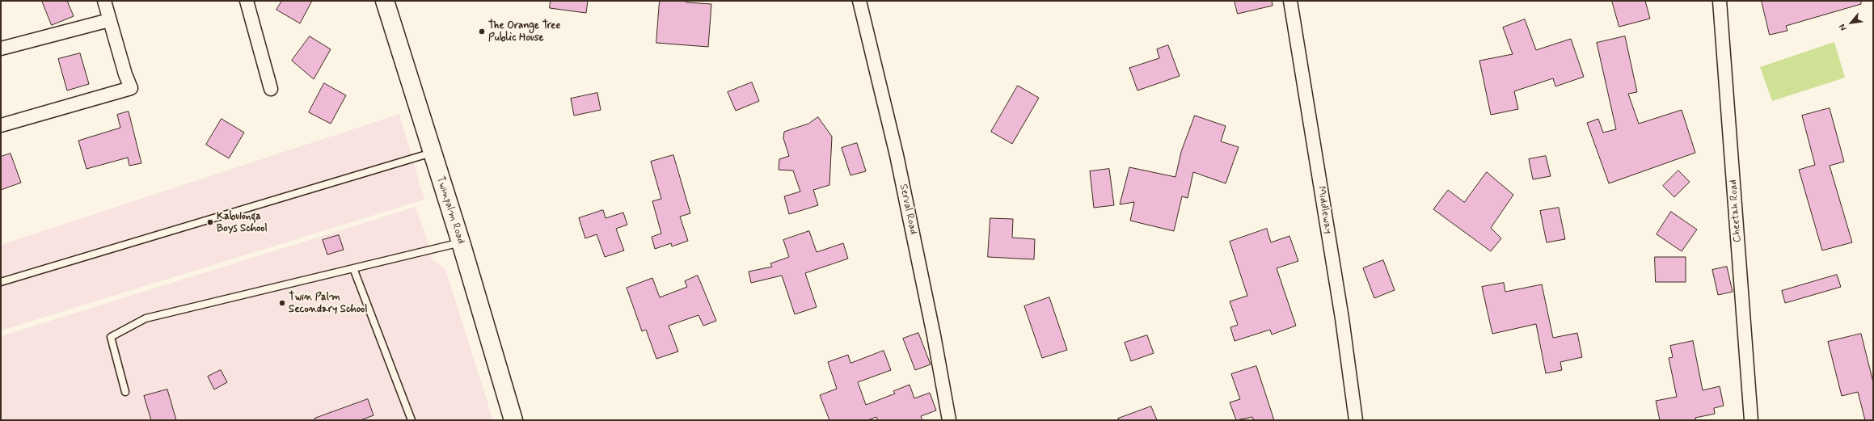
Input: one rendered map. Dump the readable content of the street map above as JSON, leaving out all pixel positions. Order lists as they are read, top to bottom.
{
  "streets": {
    "main road": ["Twinpalm Road"],
    "street": ["Serval Road", "Middleway", "Cheetah Road"]
  },
  "places": ["The Orange Tree Public House", "Kabulonga Boys School", "Twin Palm Secondary School"],
  "north": "bottom left"
}
